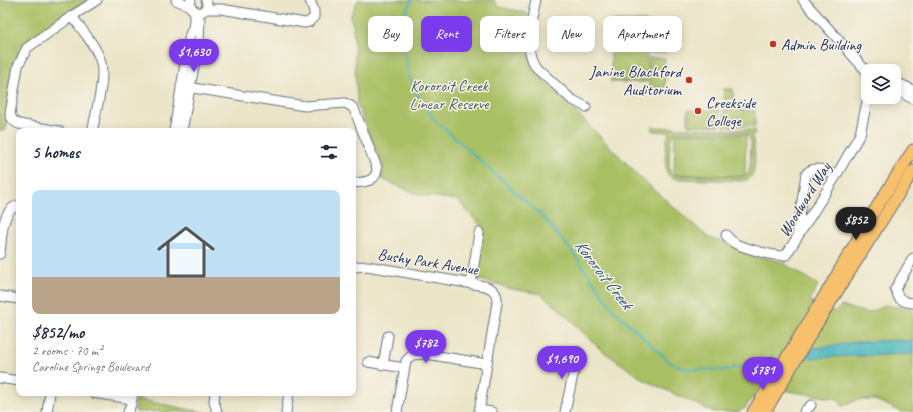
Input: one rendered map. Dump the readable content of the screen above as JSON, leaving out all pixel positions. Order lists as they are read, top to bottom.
{
  "streets": {
    "street": ["Woodward Way", "Bushy Park Avenue"]
  },
  "water": ["Kororoit Creek"],
  "parks": ["Kororoit Creek Linear Reserve"],
  "places": ["Admin Building", "Janine Blachford Auditorium", "Creekside College"],
  "page": {
    "chip": [
      "Buy",
      "Rent",
      "Filters",
      "New",
      "Apartment"
    ],
    "price": [
      "$1,630",
      "$852",
      "$782",
      "$1,690",
      "$781"
    ],
    "heading": "5 homes",
    "list": [
      {
        "name": "$852/mo",
        "note": "2 rooms · 70 m² · Caroline Springs Boulevard"
      }
    ]
  }
}
